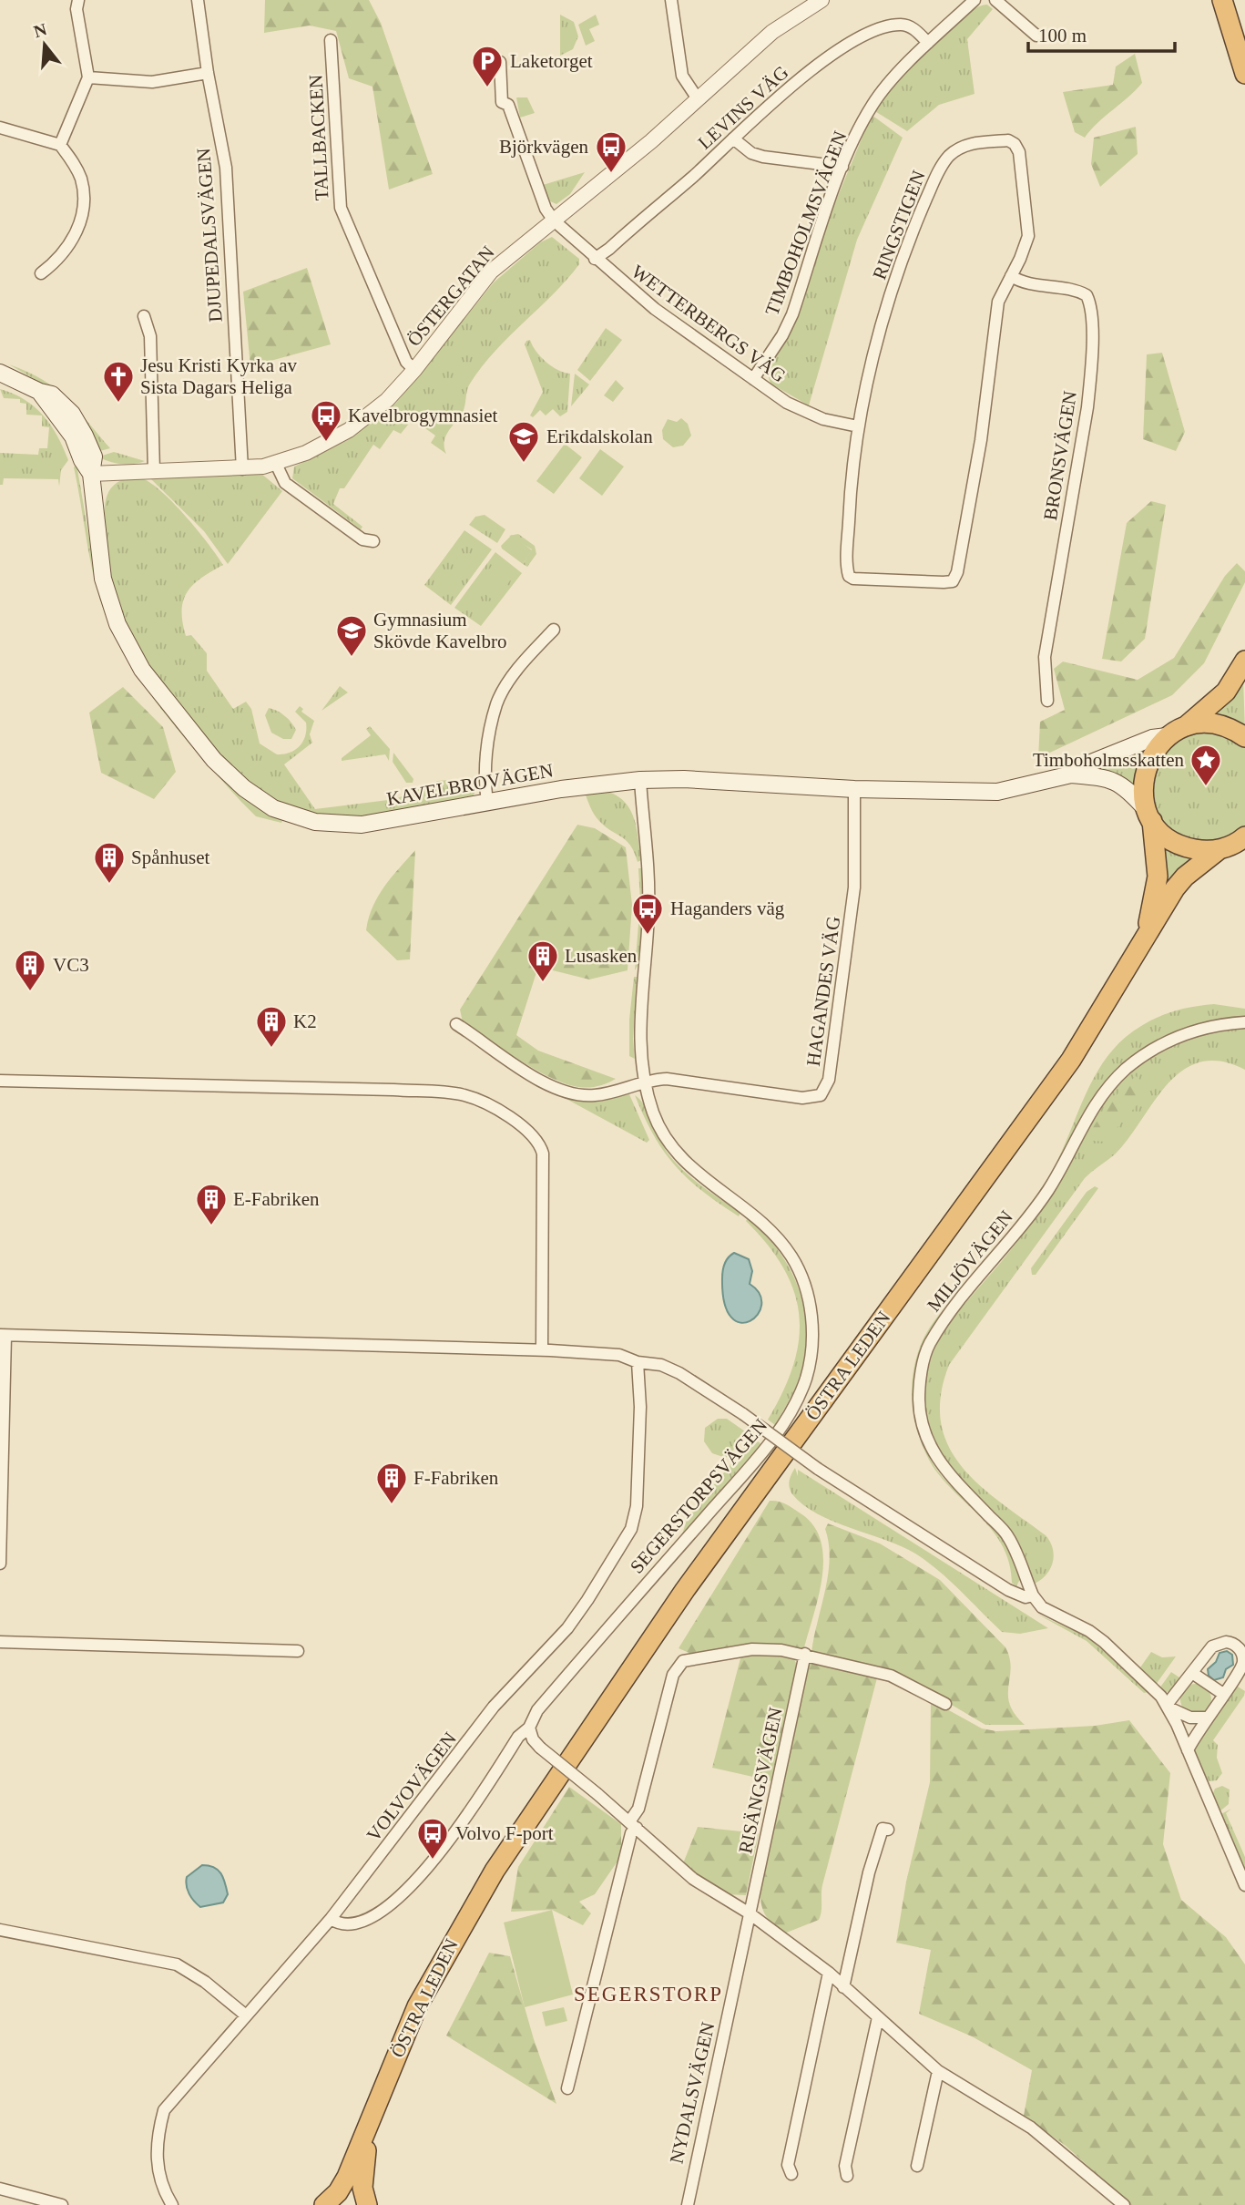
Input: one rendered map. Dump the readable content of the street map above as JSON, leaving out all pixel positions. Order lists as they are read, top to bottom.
{
  "streets": {
    "highway": ["ÖSTRA LEDEN"],
    "main road": ["KAVELBROVÄGEN"],
    "street": [
      "LEVINS VÄG",
      "TALLBACKEN",
      "TIMBOHOLMSVÄGEN",
      "RINGSTIGEN",
      "DJUPEDALSVÄGEN",
      "ÖSTERGATAN",
      "WETTERBERGS VÄG",
      "BRONSVÄGEN",
      "HAGANDES VÄG",
      "MILJÖVÄGEN",
      "SEGERSTORPSVÄGEN",
      "RISÄNGSVÄGEN",
      "VOLVOVÄGEN",
      "NYDALSVÄGEN"
    ]
  },
  "crossings": [
    ["LEVINS VÄG", "TIMBOHOLMSVÄGEN"],
    ["LEVINS VÄG", "WETTERBERGS VÄG"],
    ["TALLBACKEN", "ÖSTERGATAN"],
    ["TIMBOHOLMSVÄGEN", "WETTERBERGS VÄG"],
    ["RINGSTIGEN", "WETTERBERGS VÄG"],
    ["RINGSTIGEN", "BRONSVÄGEN"],
    ["DJUPEDALSVÄGEN", "ÖSTERGATAN"],
    ["ÖSTERGATAN", "WETTERBERGS VÄG"],
    ["ÖSTERGATAN", "KAVELBROVÄGEN"],
    ["KAVELBROVÄGEN", "HAGANDES VÄG"],
    ["KAVELBROVÄGEN", "ÖSTRA LEDEN"],
    ["KAVELBROVÄGEN", "SEGERSTORPSVÄGEN"],
    ["HAGANDES VÄG", "SEGERSTORPSVÄGEN"],
    ["SEGERSTORPSVÄGEN", "VOLVOVÄGEN"],
    ["RISÄNGSVÄGEN", "NYDALSVÄGEN"]
  ],
  "districts": ["SEGERSTORP"],
  "places": {
    "parking": ["Laketorget"],
    "bus stop": [
      "Björkvägen",
      "Kavelbrogymnasiet",
      "Haganders väg",
      "Volvo F-port"
    ],
    "church": ["Jesu Kristi Kyrka av Sista Dagars Heliga"],
    "school or university": ["Erikdalskolan", "Gymnasium Skövde Kavelbro"],
    "place": ["Timboholmsskatten"],
    "building": [
      "Spånhuset",
      "Lusasken",
      "VC3",
      "K2",
      "E-Fabriken",
      "F-Fabriken"
    ]
  },
  "scale_bar": "100 m",
  "north": "top"
}
